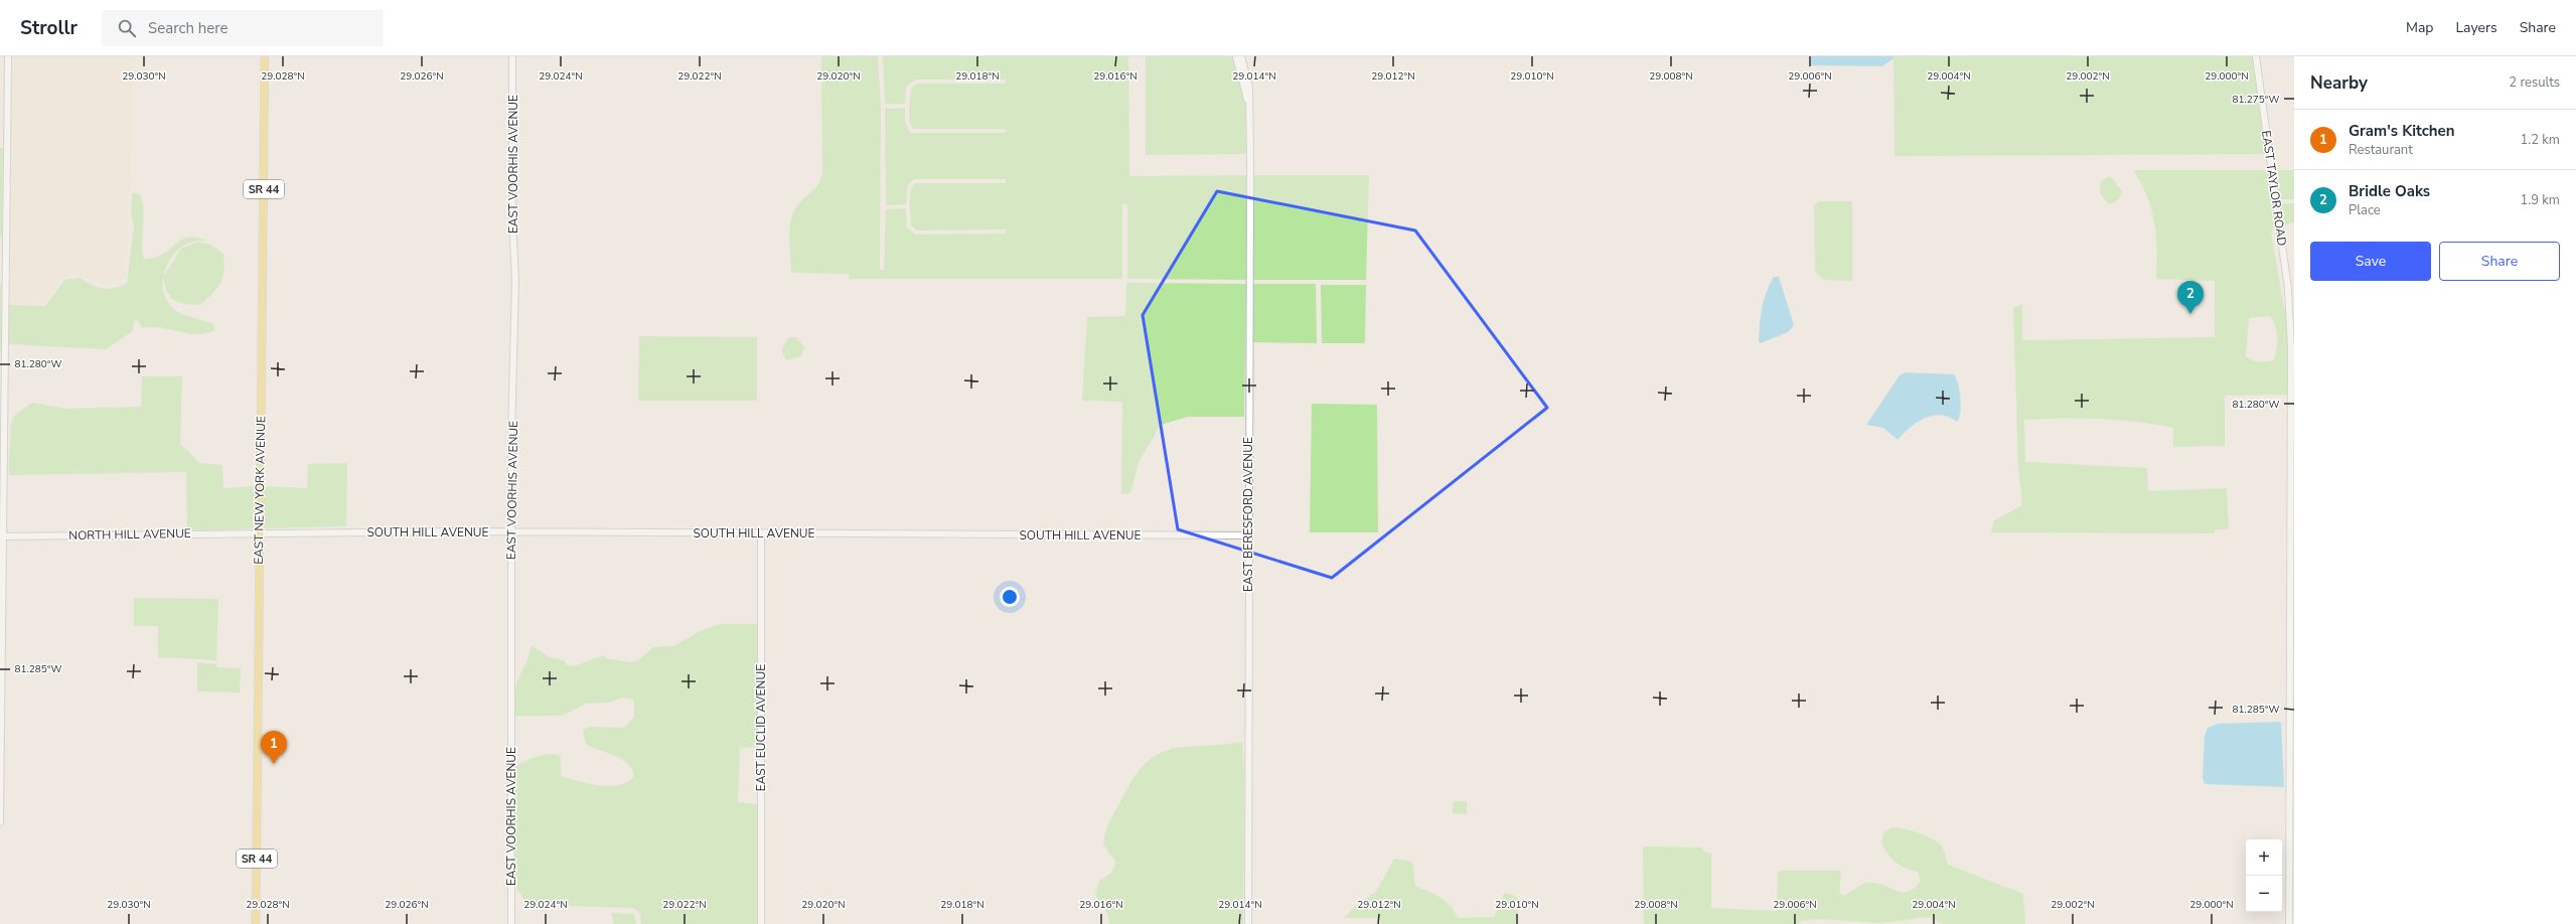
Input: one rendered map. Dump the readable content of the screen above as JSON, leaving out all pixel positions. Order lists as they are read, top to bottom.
{
  "streets": {
    "main road": ["SR 44", "EAST NEW YORK AVENUE"],
    "street": [
      "EAST VOORHIS AVENUE",
      "EAST TAYLOR ROAD",
      "EAST BERESFORD AVENUE",
      "SOUTH HILL AVENUE",
      "NORTH HILL AVENUE",
      "EAST EUCLID AVENUE"
    ]
  },
  "crossings": [
    ["EAST VOORHIS AVENUE", "SOUTH HILL AVENUE"],
    ["EAST NEW YORK AVENUE", "SOUTH HILL AVENUE"],
    ["EAST NEW YORK AVENUE", "NORTH HILL AVENUE"],
    ["EAST BERESFORD AVENUE", "SOUTH HILL AVENUE"],
    ["SOUTH HILL AVENUE", "NORTH HILL AVENUE"],
    ["SOUTH HILL AVENUE", "EAST EUCLID AVENUE"]
  ],
  "page": {
    "header": "Strollr",
    "search": "Search here",
    "nav": ["Map", "Layers", "Share"],
    "heading": ["Nearby", "2 results"],
    "list": [
      {
        "mark": "1",
        "name": "Gram's Kitchen",
        "note": "Restaurant",
        "value": "1.2 km"
      },
      {
        "mark": "2",
        "name": "Bridle Oaks",
        "note": "Place",
        "value": "1.9 km"
      }
    ],
    "buttons": ["Save", "Share"],
    "pins": ["2", "1"],
    "map_buttons": ["+", "−"]
  },
  "coordinates": [
    "29.030°N",
    "29.028°N",
    "29.026°N",
    "29.024°N",
    "29.022°N",
    "29.020°N",
    "29.018°N",
    "29.016°N",
    "29.014°N",
    "29.012°N",
    "29.010°N",
    "29.008°N",
    "29.006°N",
    "29.004°N",
    "29.002°N",
    "29.000°N",
    "81.275°W",
    "81.280°W",
    "81.285°W"
  ]
}
